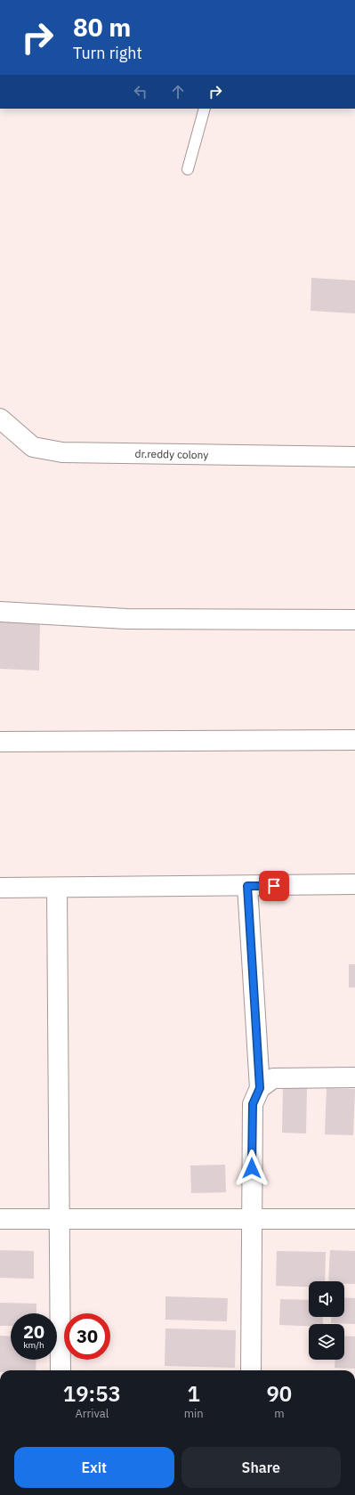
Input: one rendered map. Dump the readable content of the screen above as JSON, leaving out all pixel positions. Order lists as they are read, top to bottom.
{
  "streets": {
    "street": ["dr.reddy colony"]
  },
  "page": {
    "turn": ["80 m", "Turn right"],
    "speed": "20 km/h",
    "limit": "30",
    "eta": [
      "19:53",
      "Arrival",
      "1",
      "min",
      "90",
      "m"
    ],
    "buttons": ["Exit", "Share"]
  }
}
